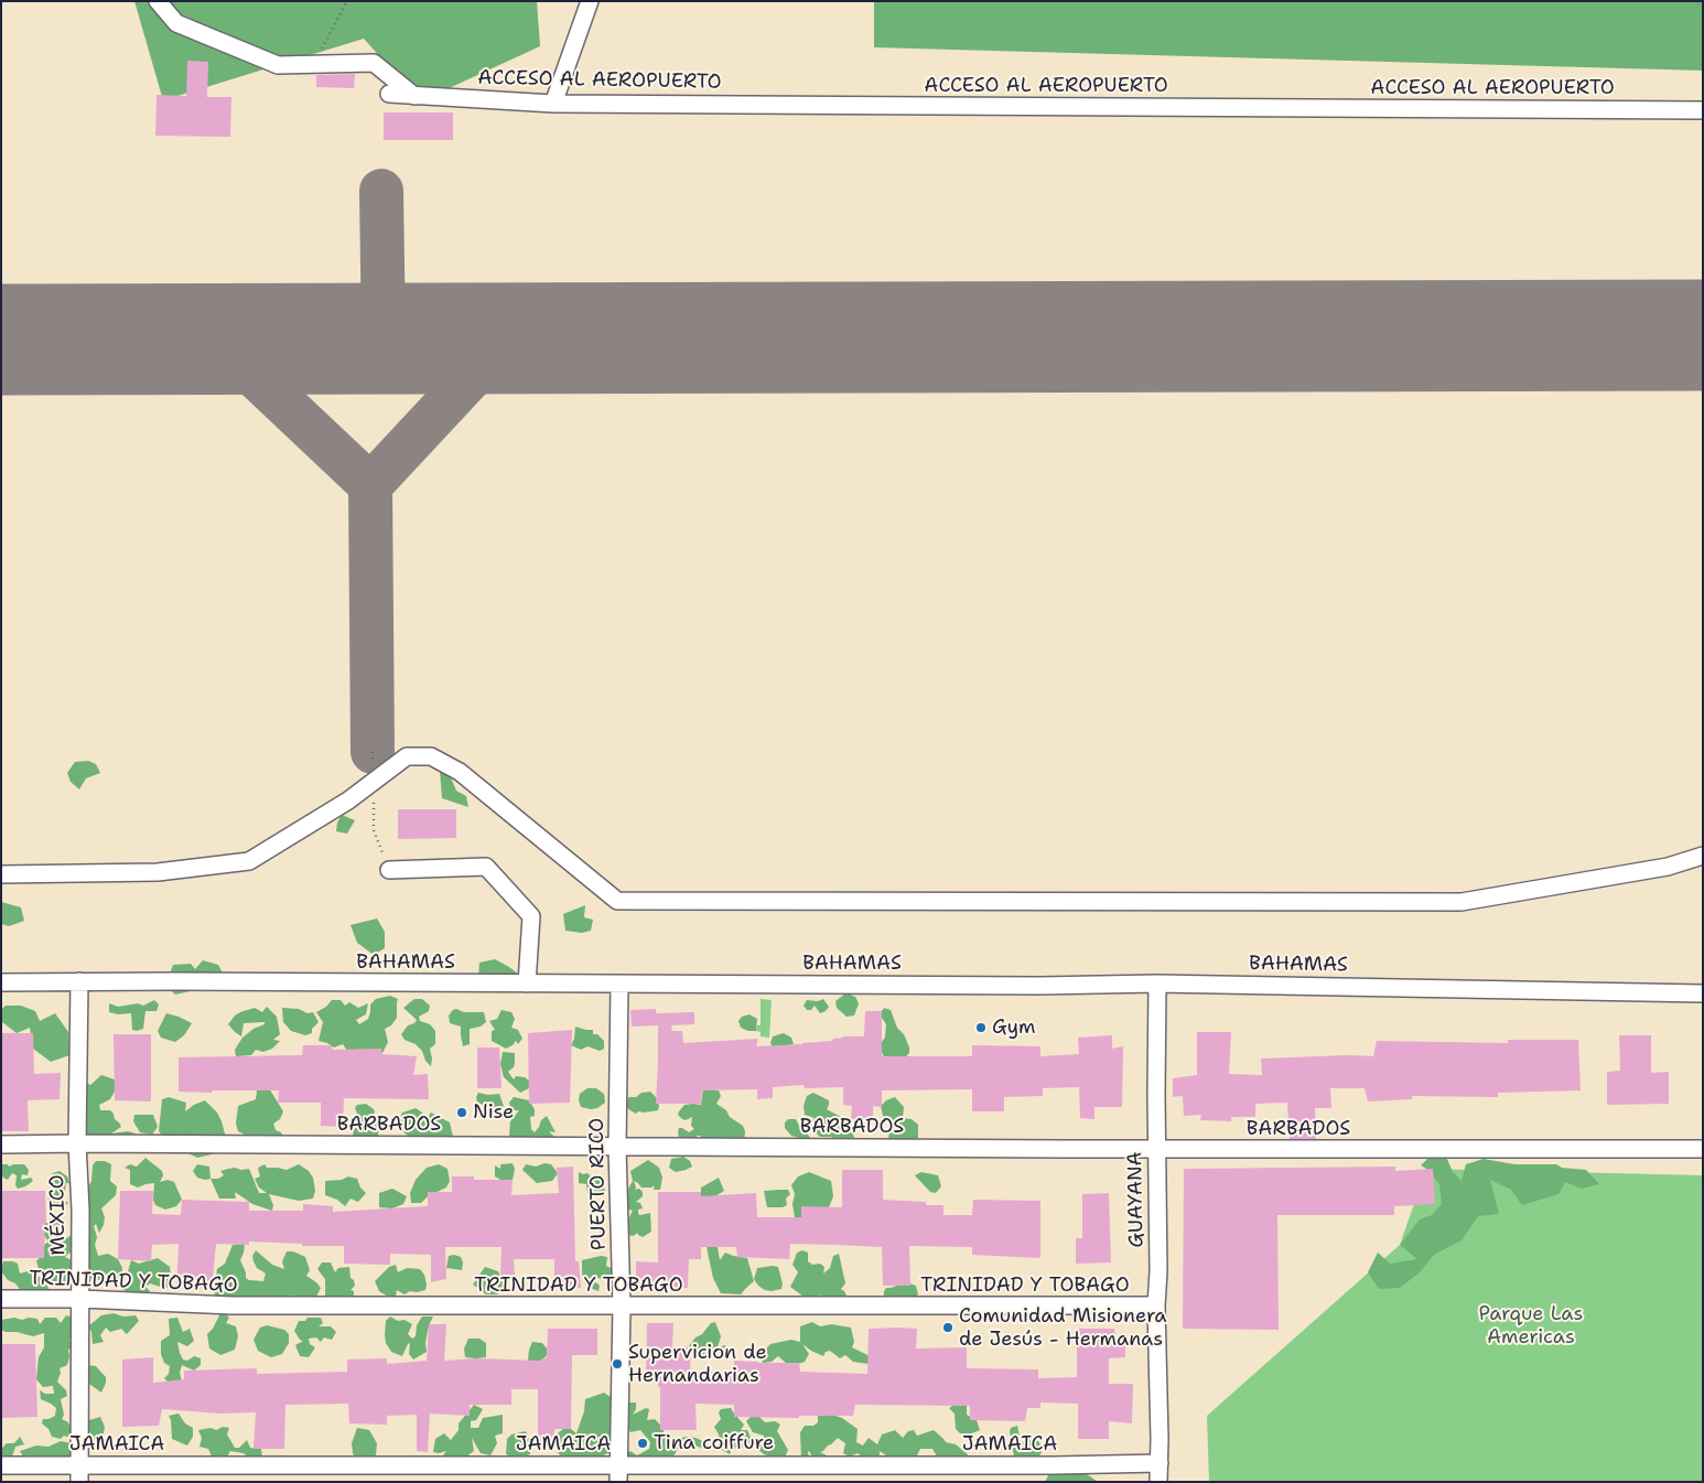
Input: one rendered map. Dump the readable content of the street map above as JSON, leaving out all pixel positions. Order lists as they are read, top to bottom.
{
  "streets": {
    "street": [
      "ACCESO AL AEROPUERTO",
      "BAHAMAS",
      "BARBADOS",
      "PUERTO RICO",
      "GUAYANA",
      "MÉXICO",
      "TRINIDAD Y TOBAGO",
      "JAMAICA"
    ]
  },
  "crossings": [
    ["BAHAMAS", "PUERTO RICO"],
    ["BAHAMAS", "GUAYANA"],
    ["BAHAMAS", "MÉXICO"],
    ["BARBADOS", "PUERTO RICO"],
    ["BARBADOS", "GUAYANA"],
    ["BARBADOS", "MÉXICO"],
    ["PUERTO RICO", "TRINIDAD Y TOBAGO"],
    ["PUERTO RICO", "JAMAICA"],
    ["GUAYANA", "TRINIDAD Y TOBAGO"],
    ["GUAYANA", "JAMAICA"],
    ["MÉXICO", "TRINIDAD Y TOBAGO"],
    ["MÉXICO", "JAMAICA"]
  ],
  "parks": ["Parque Las Americas"],
  "places": [
    "Gym",
    "Nise",
    "Comunidad Misionera de Jesús - Hermanas",
    "Supervicion de Hernandarias",
    "Tina coiffure"
  ]
}
